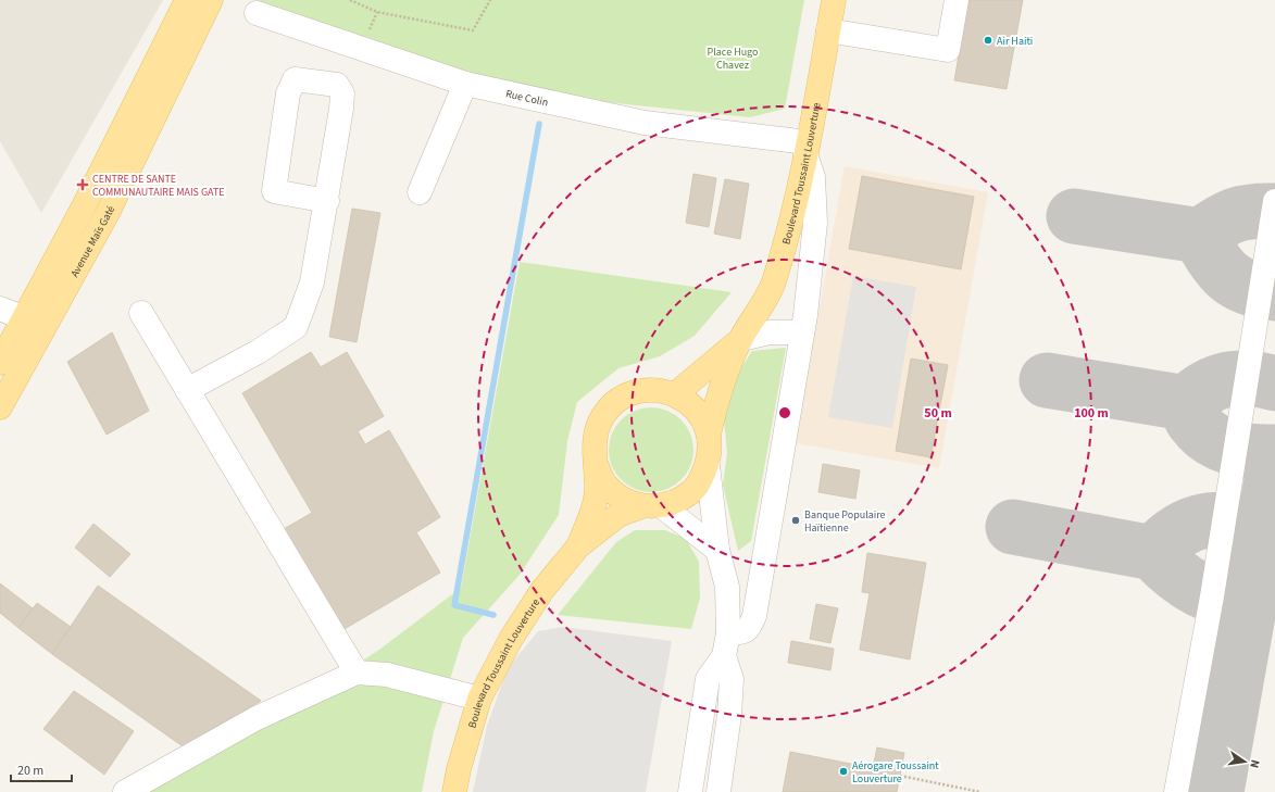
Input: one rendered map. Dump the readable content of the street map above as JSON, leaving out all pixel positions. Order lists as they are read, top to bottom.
{
  "streets": {
    "main road": ["Boulevard Toussaint Louverture", "Avenue Maïs Gaté"],
    "lane": ["Rue Colin"]
  },
  "crossings": [
    ["Rue Colin", "Boulevard Toussaint Louverture"]
  ],
  "parks": ["Place Hugo Chavez"],
  "places": {
    "other": ["Air Haiti", "Banque Populaire Haïtienne", "Aérogare Toussaint Louverture"],
    "health": ["CENTRE DE SANTE COMMUNAUTAIRE MAIS GATE"]
  },
  "scale_bar": "20 m",
  "north": "right",
  "rings": ["50 m", "100 m"]
}
